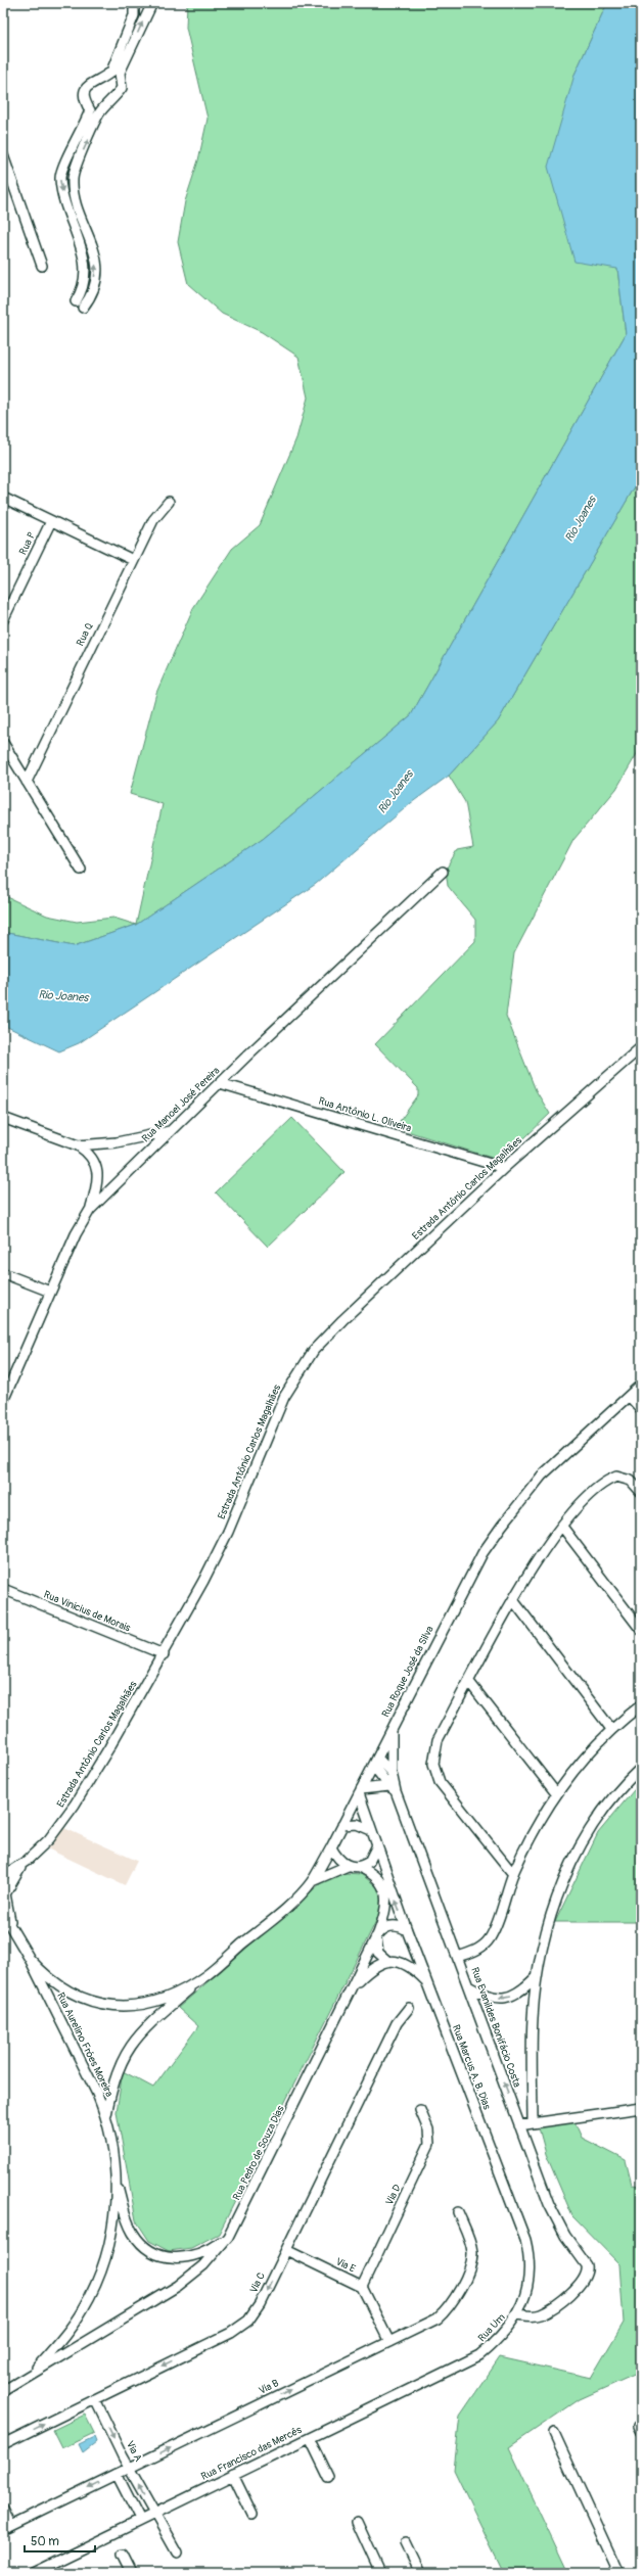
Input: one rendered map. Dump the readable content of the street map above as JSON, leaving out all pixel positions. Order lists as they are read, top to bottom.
{
  "streets": {
    "street": [
      "Rua P",
      "Rua Q",
      "Rua Manoel José Pereira",
      "Rua Antônio L. Oliveira",
      "Estrada Antônio Carlos Magalhães",
      "Rua Vinicius de Morais",
      "Rua Roque José da Silva",
      "Rua Evanildes Bonifácio Costa",
      "Rua Aurelino Fróes Moreira",
      "Rua Marcus A. B. Dias",
      "Rua Pedro de Souza Dias",
      "Via D",
      "Via E",
      "Via C",
      "Rua Um",
      "Via B",
      "Via A",
      "Rua Francisco das Mercês"
    ]
  },
  "crossings": [
    ["Rua Manoel José Pereira", "Rua Antônio L. Oliveira"],
    ["Rua Antônio L. Oliveira", "Estrada Antônio Carlos Magalhães"],
    ["Estrada Antônio Carlos Magalhães", "Rua Vinicius de Morais"],
    ["Rua Roque José da Silva", "Rua Aurelino Fróes Moreira"],
    ["Rua Roque José da Silva", "Rua Marcus A. B. Dias"],
    ["Rua Roque José da Silva", "Rua Pedro de Souza Dias"],
    ["Rua Evanildes Bonifácio Costa", "Rua Marcus A. B. Dias"],
    ["Rua Evanildes Bonifácio Costa", "Rua Um"],
    ["Rua Aurelino Fróes Moreira", "Rua Pedro de Souza Dias"],
    ["Rua Marcus A. B. Dias", "Rua Pedro de Souza Dias"],
    ["Rua Marcus A. B. Dias", "Rua Um"],
    ["Via D", "Via E"],
    ["Via E", "Via C"],
    ["Via E", "Via B"],
    ["Via C", "Via A"],
    ["Rua Um", "Rua Francisco das Mercês"],
    ["Via B", "Via A"],
    ["Via A", "Rua Francisco das Mercês"]
  ],
  "water": ["Rio Joanes"],
  "scale_bar": "50 m"
}
